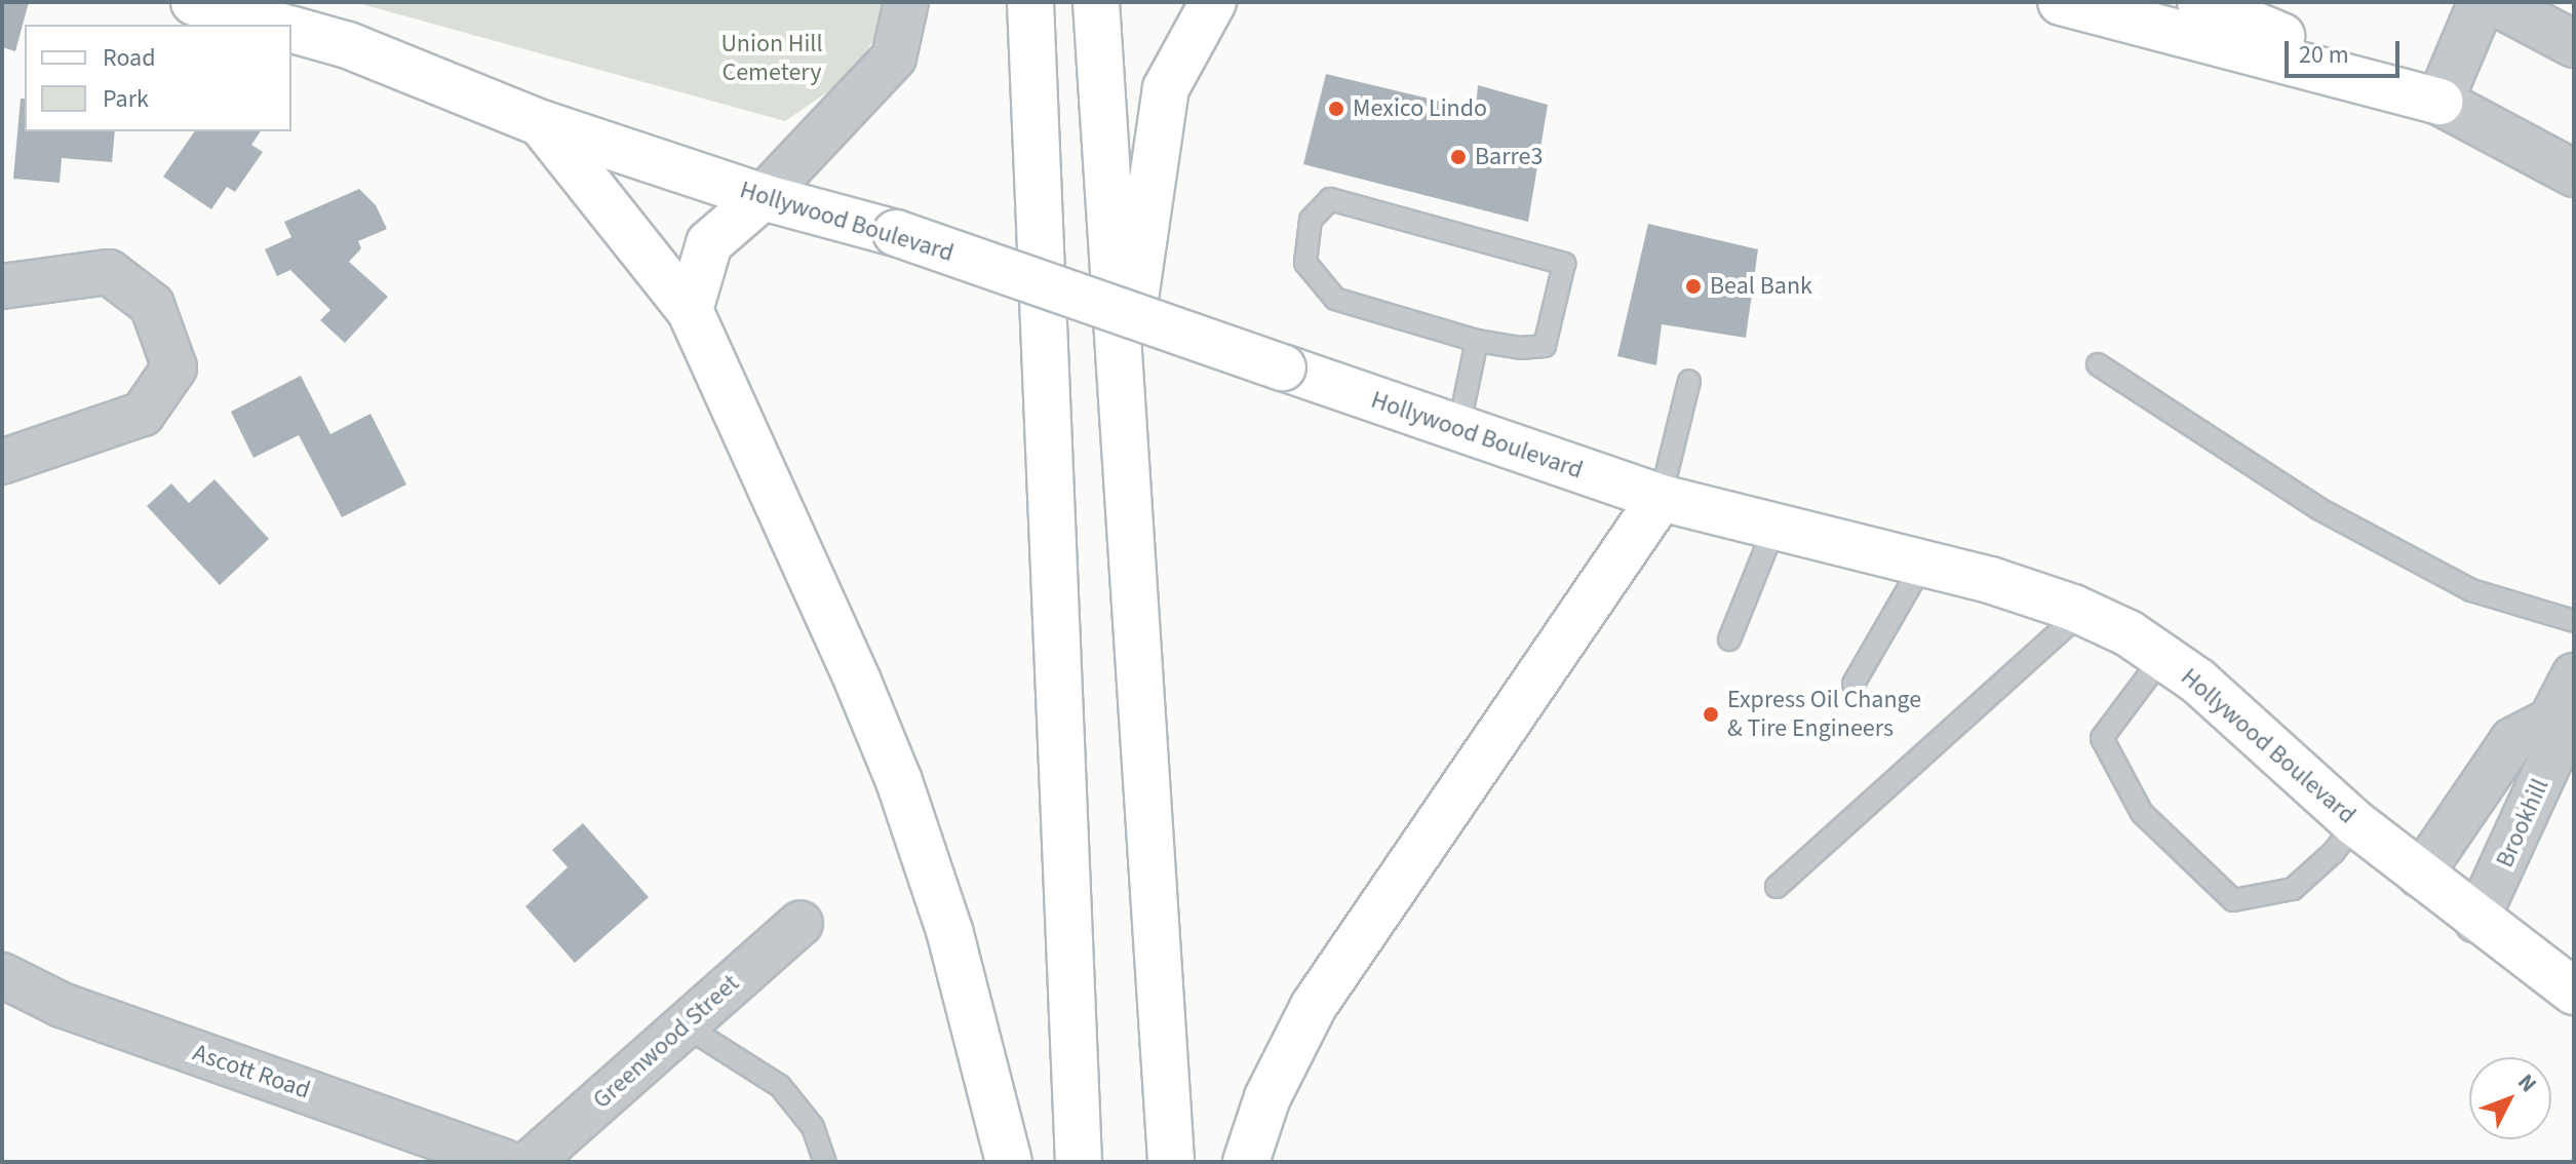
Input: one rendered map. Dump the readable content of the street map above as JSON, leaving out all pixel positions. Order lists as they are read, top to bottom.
{
  "streets": {
    "main road": ["Hollywood Boulevard"],
    "street": ["Brookhill", "Greenwood Street", "Ascott Road"]
  },
  "crossings": [
    ["Hollywood Boulevard", "Brookhill"]
  ],
  "parks": ["Union Hill Cemetery"],
  "places": [
    "Mexico Lindo",
    "Barre3",
    "Beal Bank",
    "Express Oil Change & Tire Engineers"
  ],
  "legend": ["Road", "Park"],
  "scale_bar": "20 m",
  "north": "top right"
}
